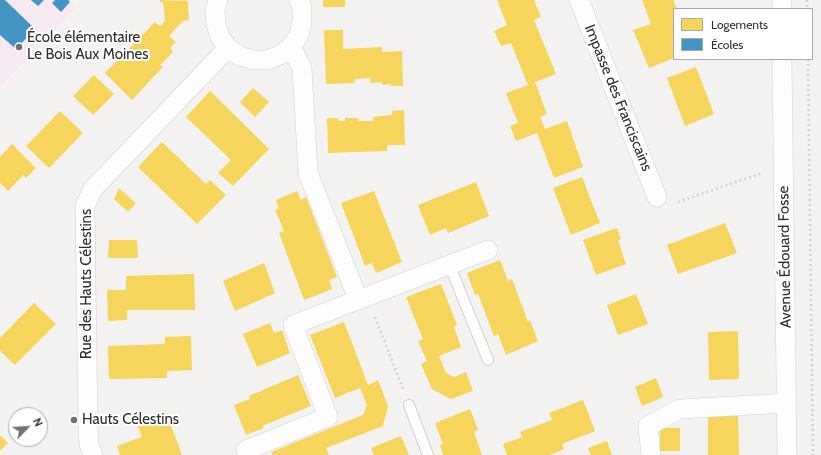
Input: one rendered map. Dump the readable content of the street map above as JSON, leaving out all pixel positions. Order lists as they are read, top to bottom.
{
  "streets": {
    "street": ["Impasse des Franciscains", "Avenue Édouard Fosse", "Rue des Hauts Célestins"]
  },
  "places": ["École élémentaire Le Bois Aux Moines", "Hauts Célestins"],
  "legend": ["Logements", "Écoles"],
  "north": "top right"
}
